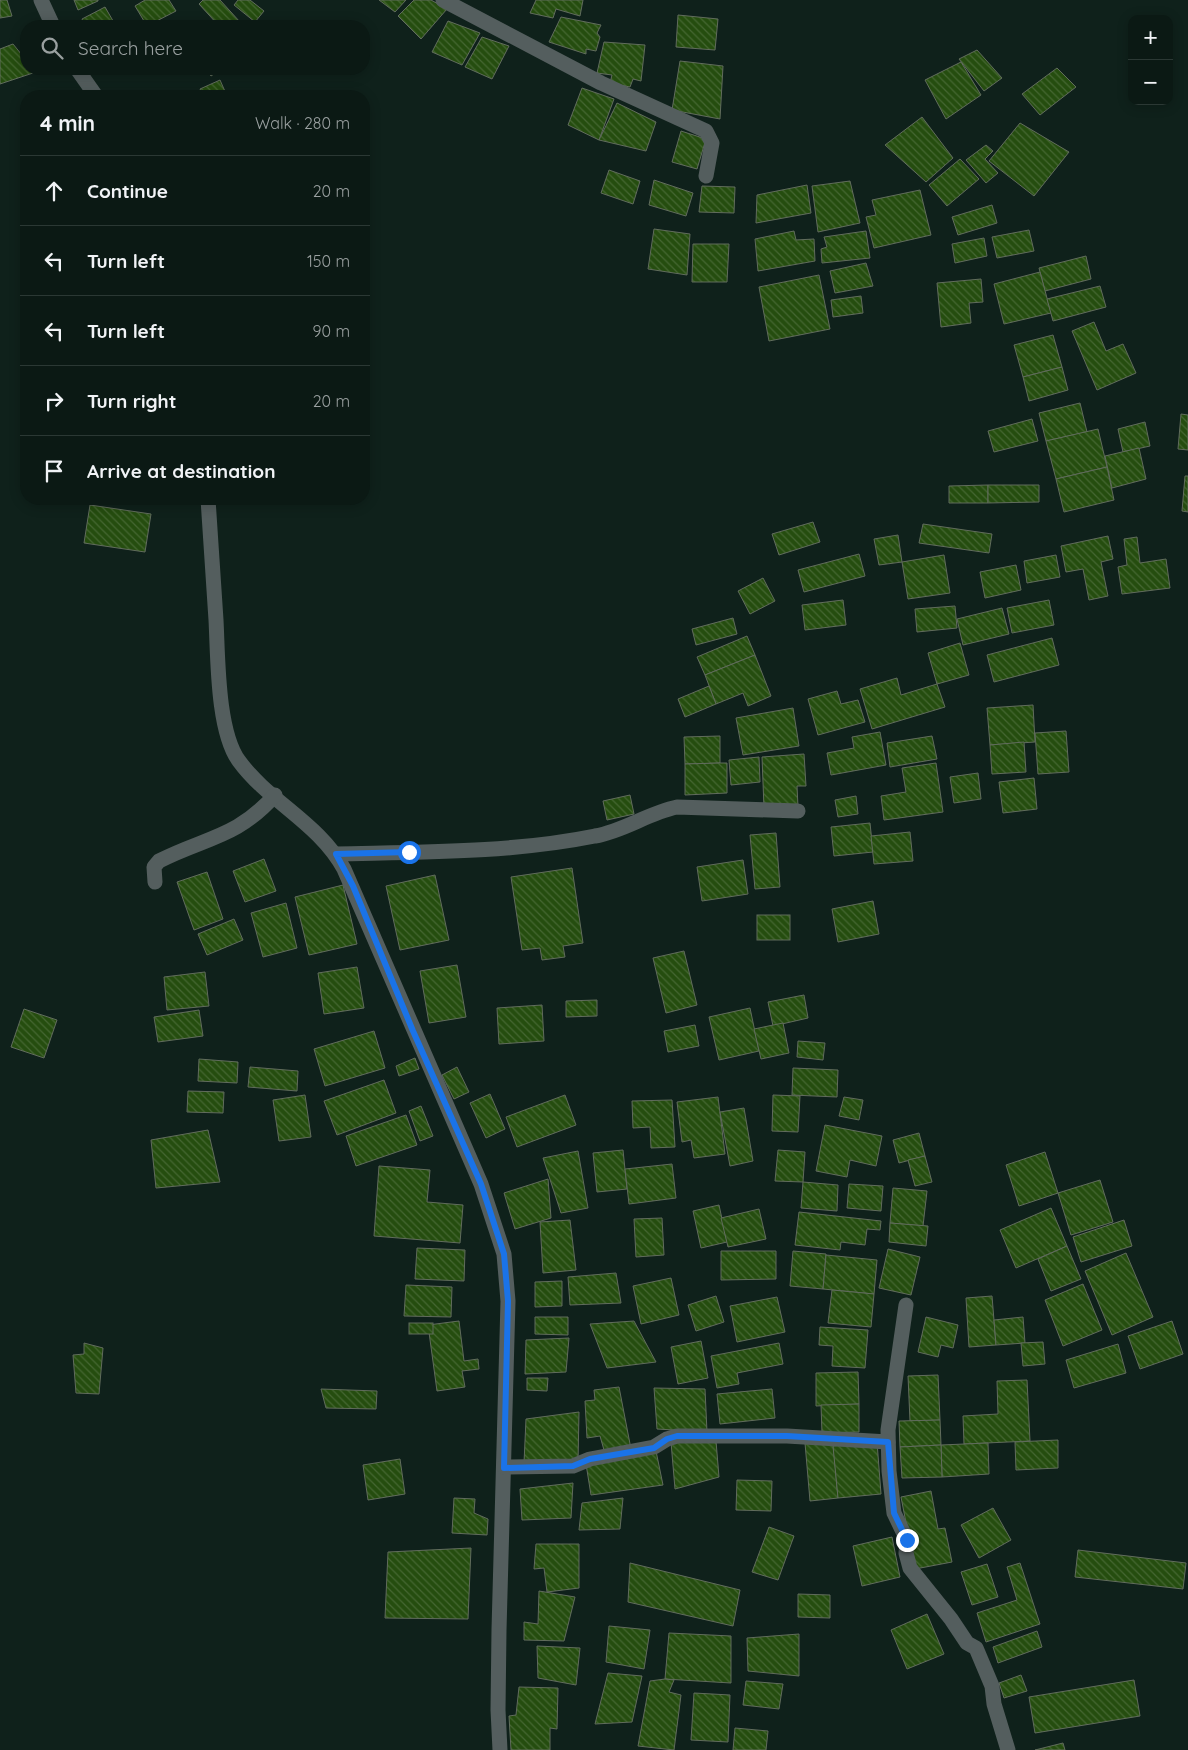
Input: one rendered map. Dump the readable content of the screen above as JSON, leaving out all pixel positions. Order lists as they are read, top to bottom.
{
  "page": {
    "map_buttons": ["+", "−"],
    "search": "Search here",
    "heading": ["4 min", "Walk · 280 m"],
    "list": [
      ["Continue", "20 m"],
      ["Turn left", "150 m"],
      ["Turn left", "90 m"],
      ["Turn right", "20 m"],
      "Arrive at destination"
    ]
  }
}
